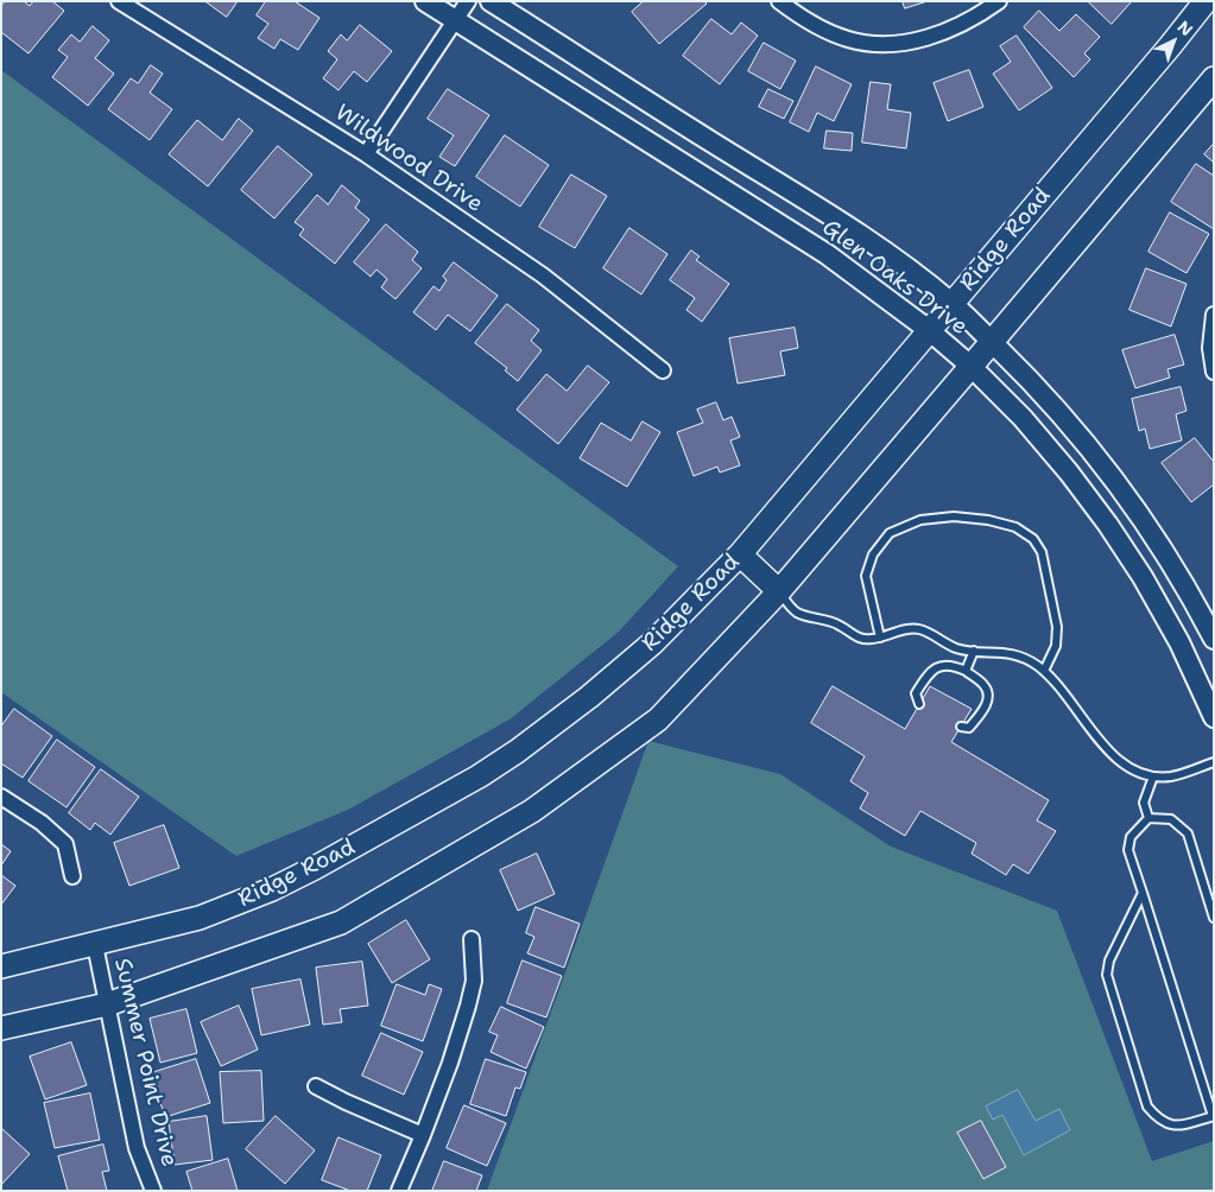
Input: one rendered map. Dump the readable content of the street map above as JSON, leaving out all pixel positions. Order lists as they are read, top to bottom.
{
  "streets": {
    "main road": ["Ridge Road"],
    "street": ["Wildwood Drive", "Glen Oaks Drive", "Summer Point Drive"]
  },
  "crossings": [
    ["Ridge Road", "Glen Oaks Drive"],
    ["Ridge Road", "Summer Point Drive"]
  ],
  "north": "top right"
}
